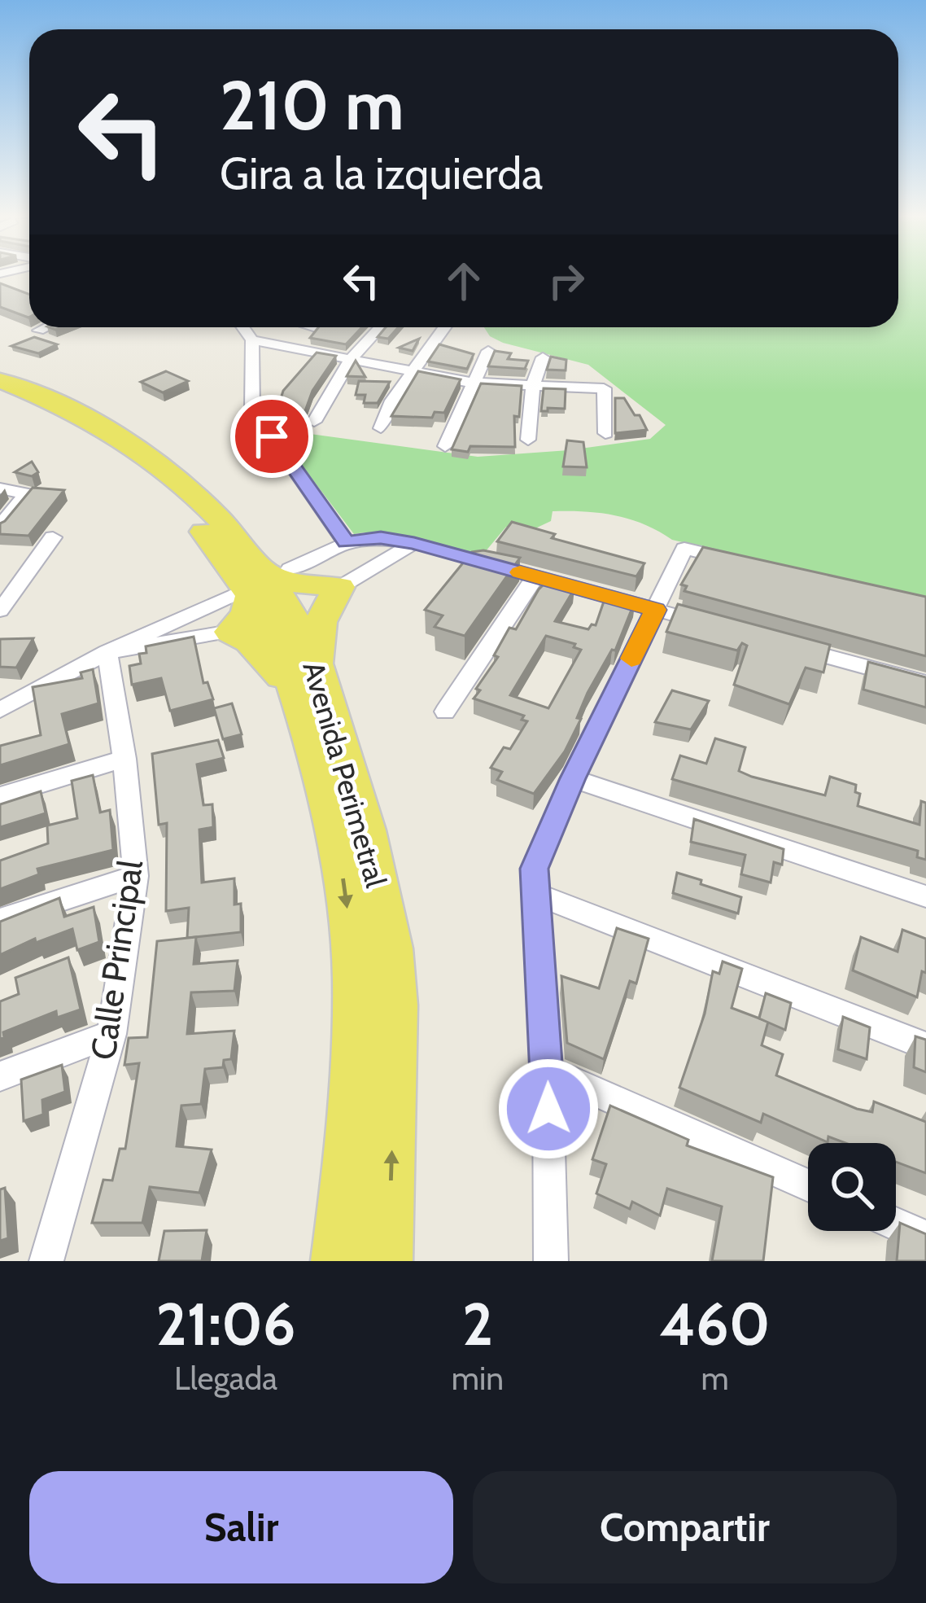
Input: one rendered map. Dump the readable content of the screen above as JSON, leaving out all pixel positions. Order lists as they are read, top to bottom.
{
  "streets": {
    "main road": ["Avenida Perimetral"],
    "street": ["Calle Principal"]
  },
  "page": {
    "turn": ["210 m", "Gira a la izquierda"],
    "eta": [
      "21:06",
      "Llegada",
      "2",
      "min",
      "460",
      "m"
    ],
    "buttons": ["Salir", "Compartir"]
  }
}
